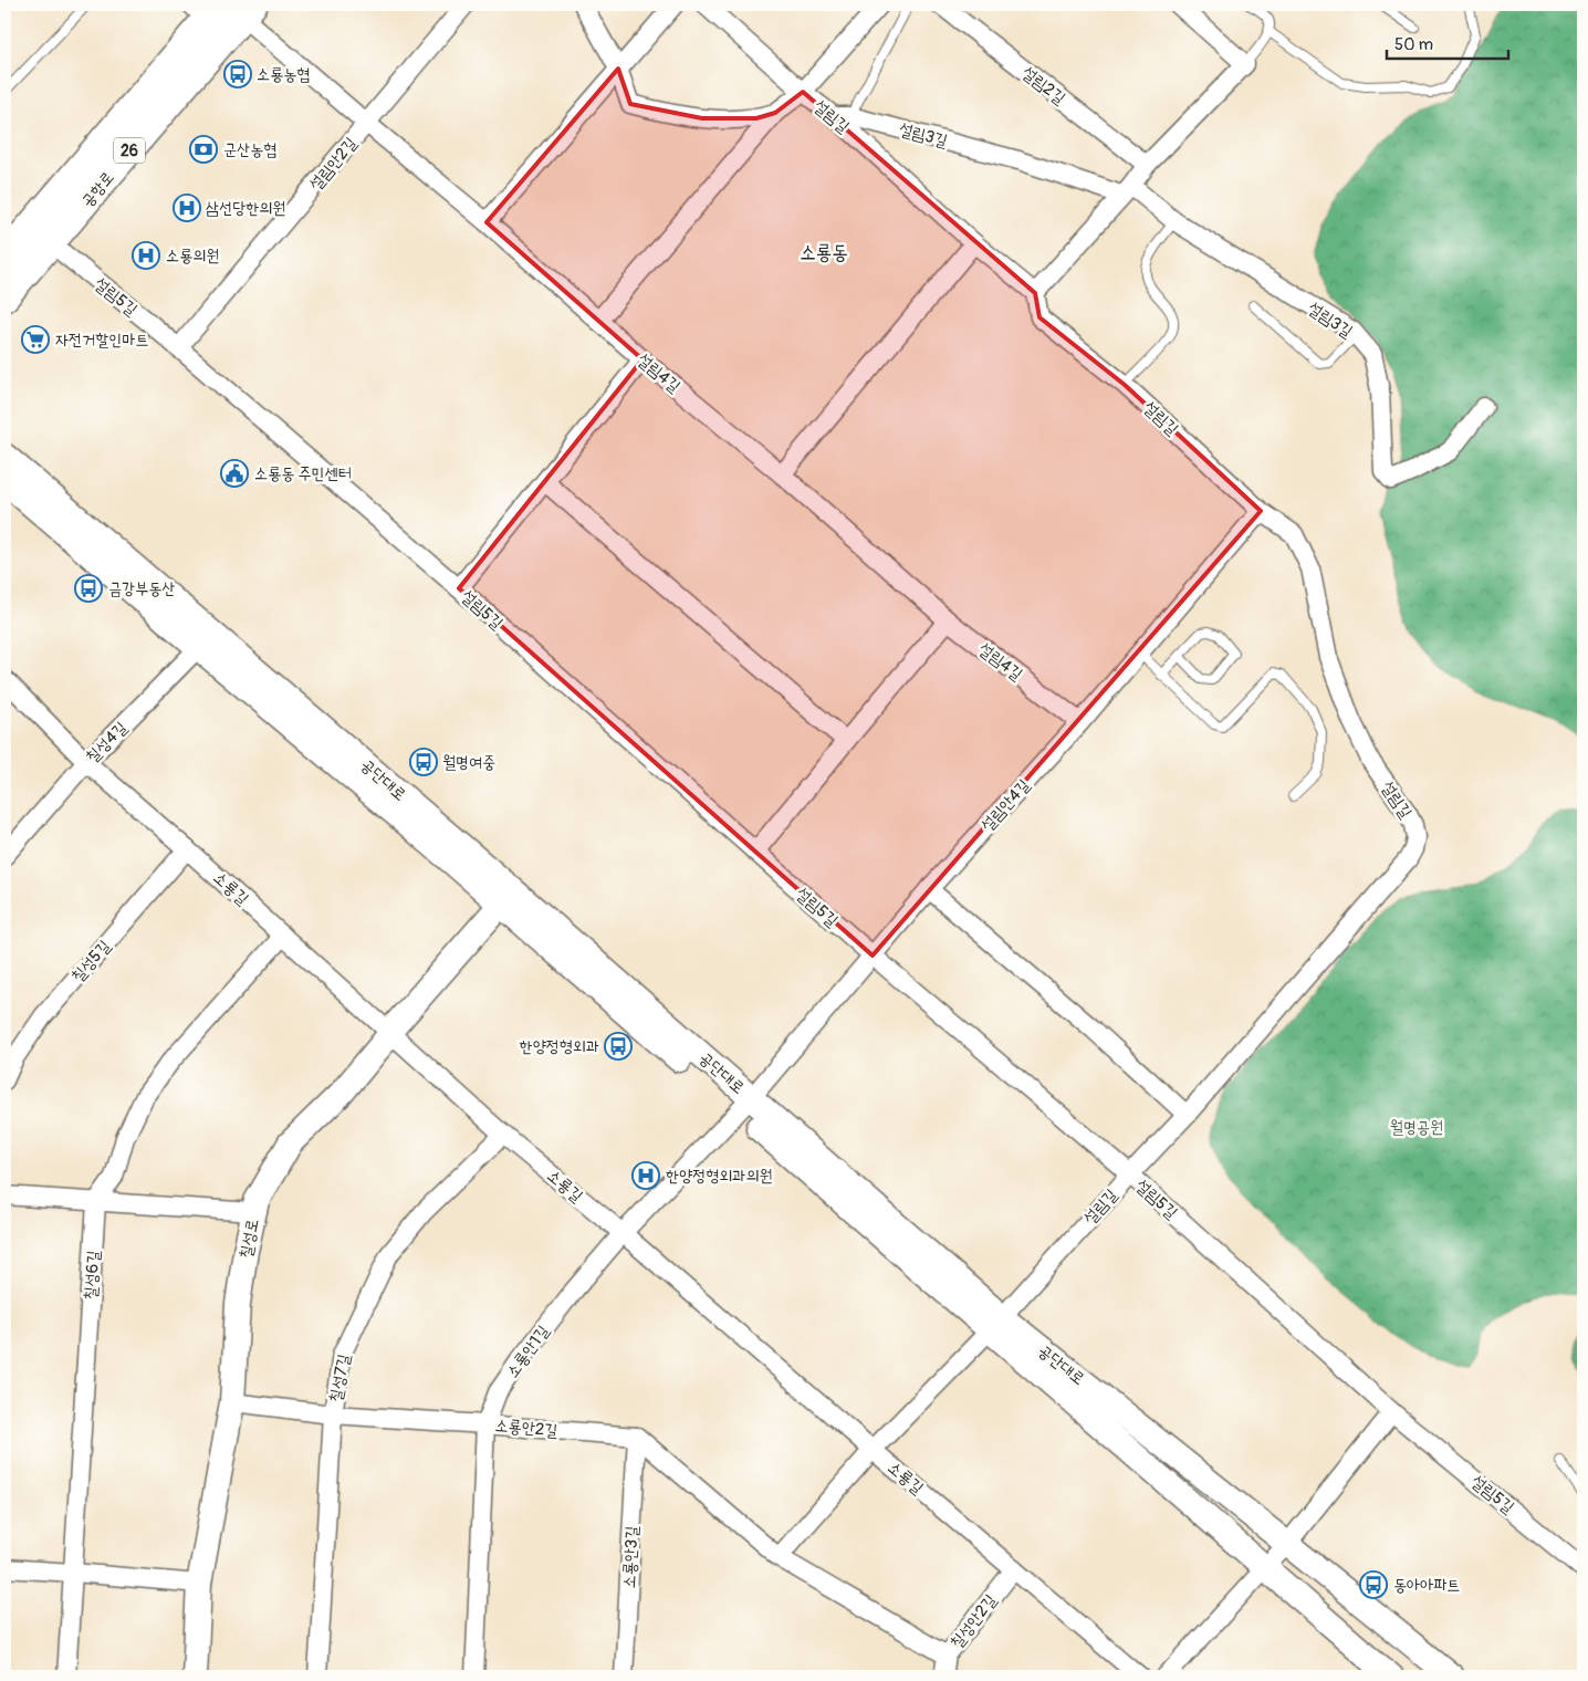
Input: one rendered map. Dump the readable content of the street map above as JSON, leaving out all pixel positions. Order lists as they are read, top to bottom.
{
  "streets": {
    "main road": ["26", "공항로"],
    "street": [
      "설림2길",
      "설림길",
      "설림3길",
      "설림안2길",
      "설림5길",
      "설림4길",
      "칠성4길",
      "공단대로",
      "설림안4길",
      "소룡길",
      "칠성5길",
      "칠성로",
      "칠성6길",
      "소룡안1길",
      "칠성7길",
      "소룡안2길",
      "소룡안3길",
      "칠성안2길"
    ]
  },
  "crossings": [
    ["설림길", "설림3길"],
    ["설림길", "설림5길"],
    ["설림길", "공단대로"],
    ["설림길", "설림안4길"],
    ["설림길", "소룡길"],
    ["설림안2길", "설림5길"],
    ["설림안2길", "설림4길"],
    ["공항로", "설림5길"],
    ["공항로", "설림4길"],
    ["설림5길", "설림안4길"],
    ["설림4길", "설림안4길"],
    ["칠성4길", "공단대로"],
    ["칠성4길", "소룡길"],
    ["공단대로", "설림안4길"],
    ["공단대로", "칠성로"],
    ["공단대로", "소룡안1길"],
    ["설림안4길", "소룡안1길"],
    ["소룡길", "칠성5길"],
    ["소룡길", "칠성로"],
    ["소룡길", "소룡안1길"],
    ["소룡길", "칠성7길"],
    ["소룡길", "칠성안2길"],
    ["칠성로", "소룡안2길"],
    ["소룡안1길", "소룡안2길"],
    ["칠성7길", "소룡안2길"],
    ["소룡안2길", "소룡안3길"]
  ],
  "districts": ["소룡동"],
  "parks": ["월명공원"],
  "places": {
    "bus stop": [
      "소룡농협",
      "금강부동산",
      "월명여중",
      "한양정형외과",
      "동아아파트"
    ],
    "bank": ["군산농협"],
    "hospital": ["삼선당한의원", "소룡의원", "한양정형외과의원"],
    "supermarket": ["자전거할인마트"],
    "public building": ["소룡동 주민센터"]
  },
  "scale_bar": "50 m"
}
